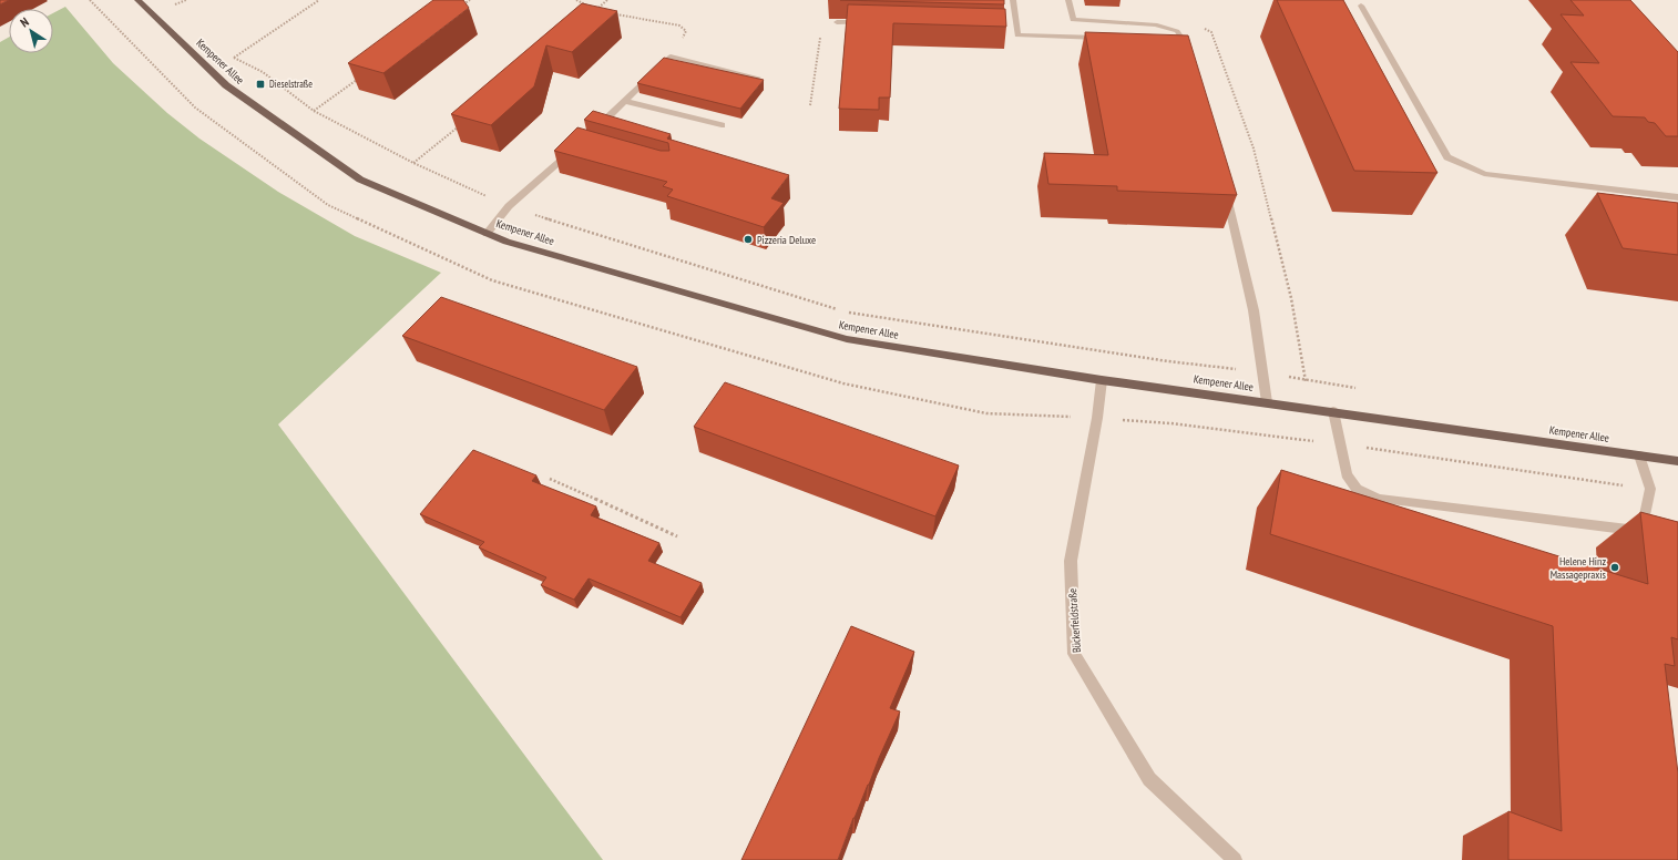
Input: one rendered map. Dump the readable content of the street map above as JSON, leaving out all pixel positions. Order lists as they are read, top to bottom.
{
  "streets": {
    "main road": ["Kempener Allee"],
    "street": ["Bückerfeldstraße"]
  },
  "crossings": [
    ["Kempener Allee", "Bückerfeldstraße"]
  ],
  "places": {
    "transit": ["Dieselstraße"],
    "other": ["Pizzeria Deluxe", "Helene Hinz Massagepraxis"]
  },
  "north": "top left"
}
